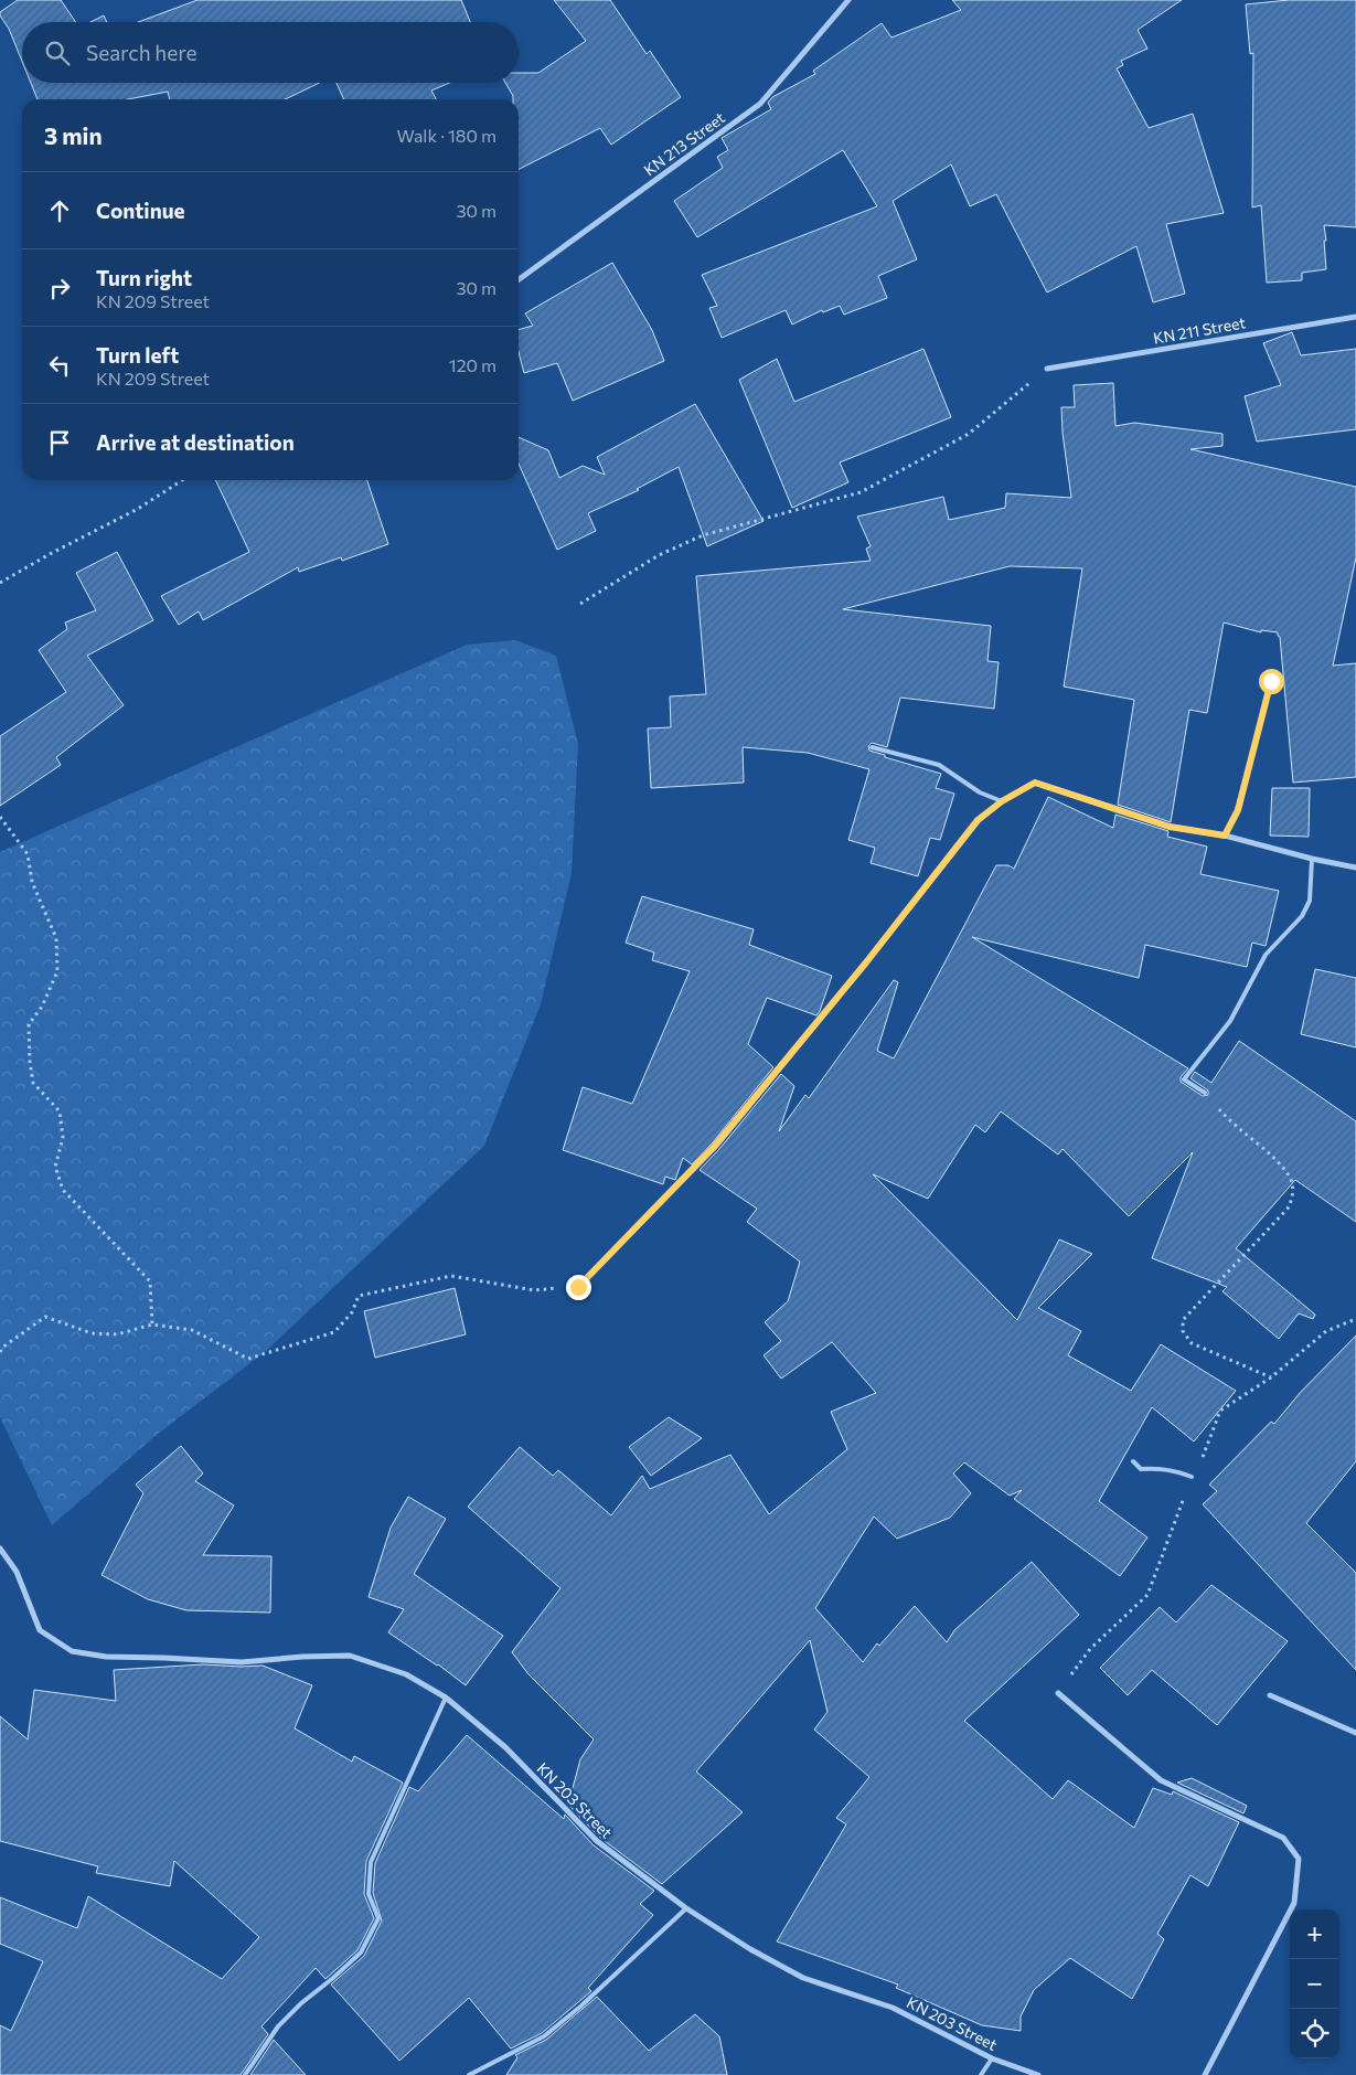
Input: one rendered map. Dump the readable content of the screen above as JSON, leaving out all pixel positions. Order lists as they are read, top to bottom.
{
  "streets": {
    "street": ["KN 213 Street", "KN 211 Street", "KN 203 Street"]
  },
  "page": {
    "search": "Search here",
    "heading": ["3 min", "Walk · 180 m"],
    "list": [
      ["Continue", "30 m"],
      ["Turn right", "KN 209 Street", "30 m"],
      ["Turn left", "KN 209 Street", "120 m"],
      "Arrive at destination"
    ],
    "map_buttons": ["+", "−"]
  }
}
